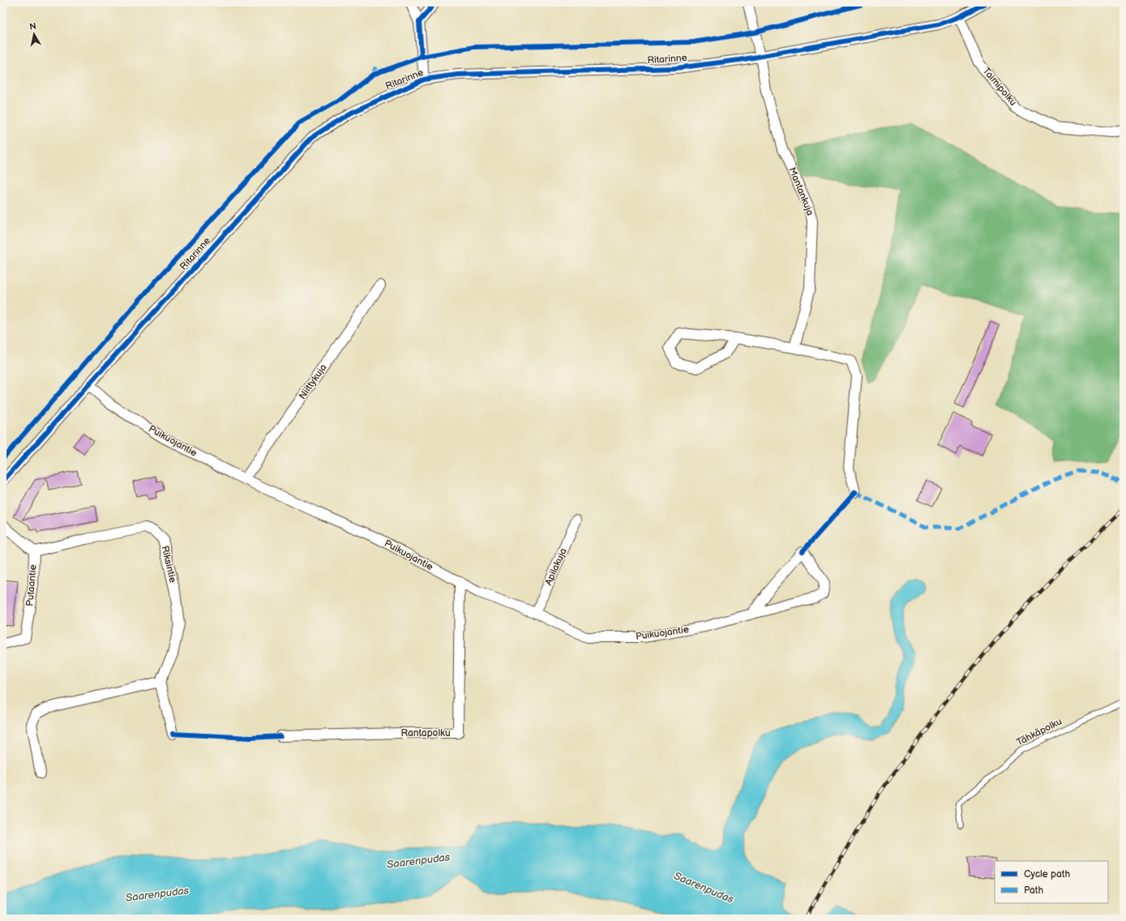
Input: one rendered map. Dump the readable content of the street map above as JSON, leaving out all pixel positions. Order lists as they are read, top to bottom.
{
  "streets": {
    "street": [
      "Ritarinne",
      "Taimipolku",
      "Mantankuja",
      "Niittykuja",
      "Puikuojantie",
      "Riksintie",
      "Apilakuja",
      "Putaantie",
      "Rantapolku"
    ],
    "lane": ["Tähkäpolku"]
  },
  "crossings": [
    ["Ritarinne", "Taimipolku"],
    ["Ritarinne", "Mantankuja"],
    ["Ritarinne", "Puikuojantie"],
    ["Niittykuja", "Puikuojantie"],
    ["Puikuojantie", "Apilakuja"],
    ["Puikuojantie", "Rantapolku"],
    ["Riksintie", "Putaantie"]
  ],
  "water": ["Saarenpudas"],
  "legend": ["Cycle path", "Path"],
  "north": "top"
}
